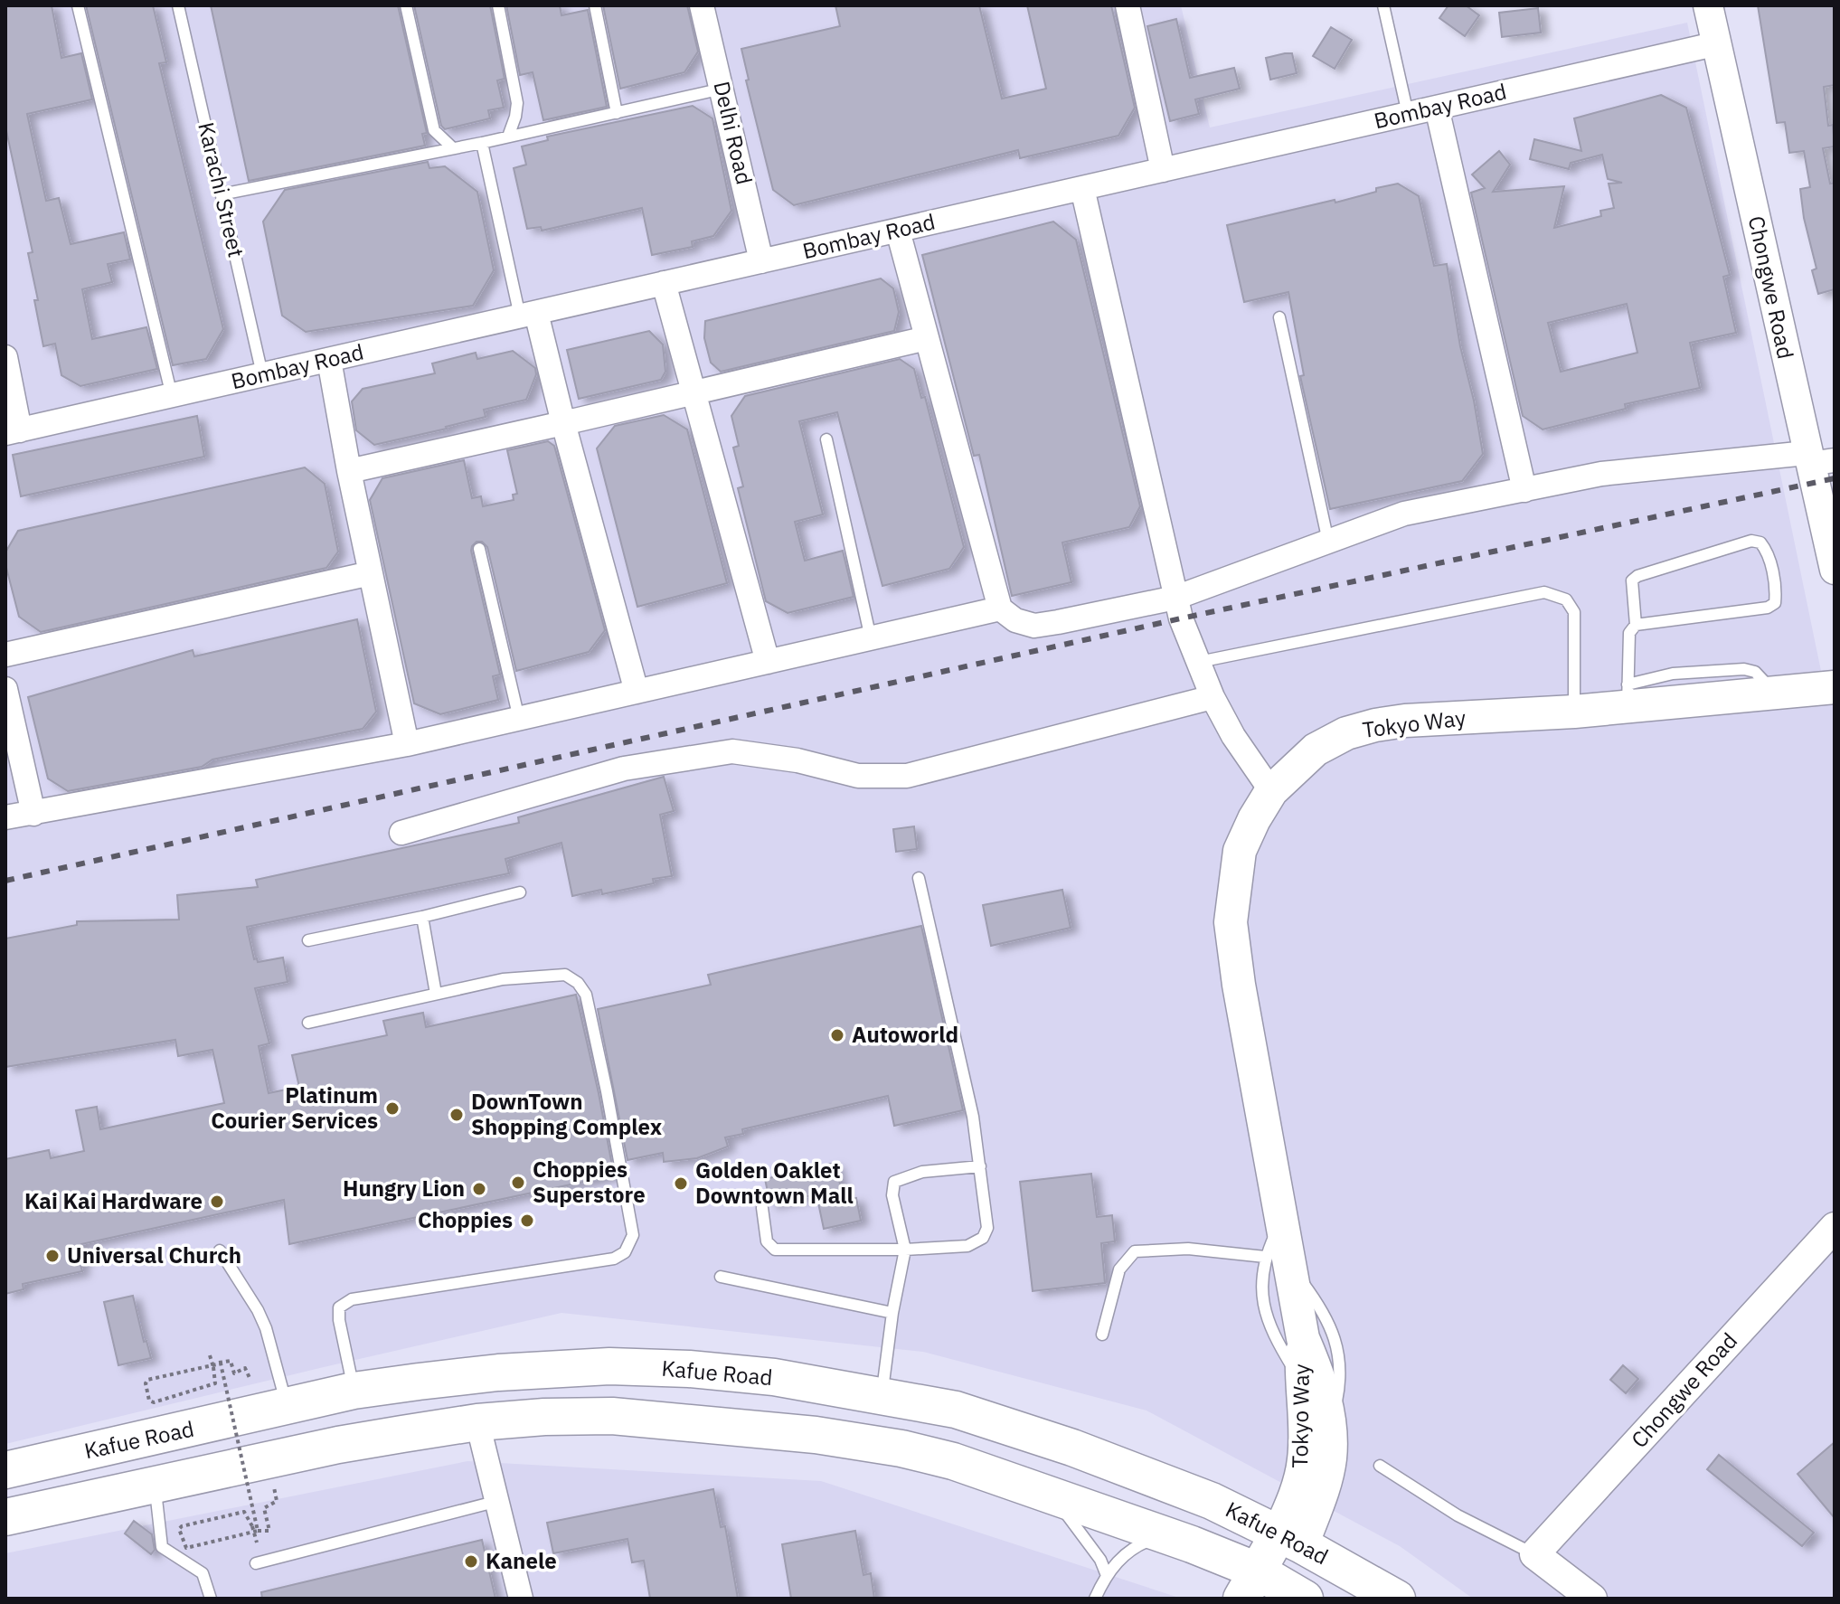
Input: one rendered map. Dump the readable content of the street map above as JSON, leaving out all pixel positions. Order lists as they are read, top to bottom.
{
  "streets": {
    "main road": ["Tokyo Way", "Kafue Road"],
    "street": ["Bombay Road", "Delhi Road", "Chongwe Road"],
    "lane": ["Karachi Street"]
  },
  "crossings": [
    ["Bombay Road", "Delhi Road"],
    ["Bombay Road", "Karachi Street"],
    ["Bombay Road", "Chongwe Road"],
    ["Tokyo Way", "Kafue Road"]
  ],
  "places": [
    "Autoworld",
    "Platinum Courier Services",
    "DownTown Shopping Complex",
    "Choppies Superstore",
    "Golden Oaklet Downtown Mall",
    "Hungry Lion",
    "Kai Kai Hardware",
    "Choppies",
    "Universal Church",
    "Kanele"
  ]
}
